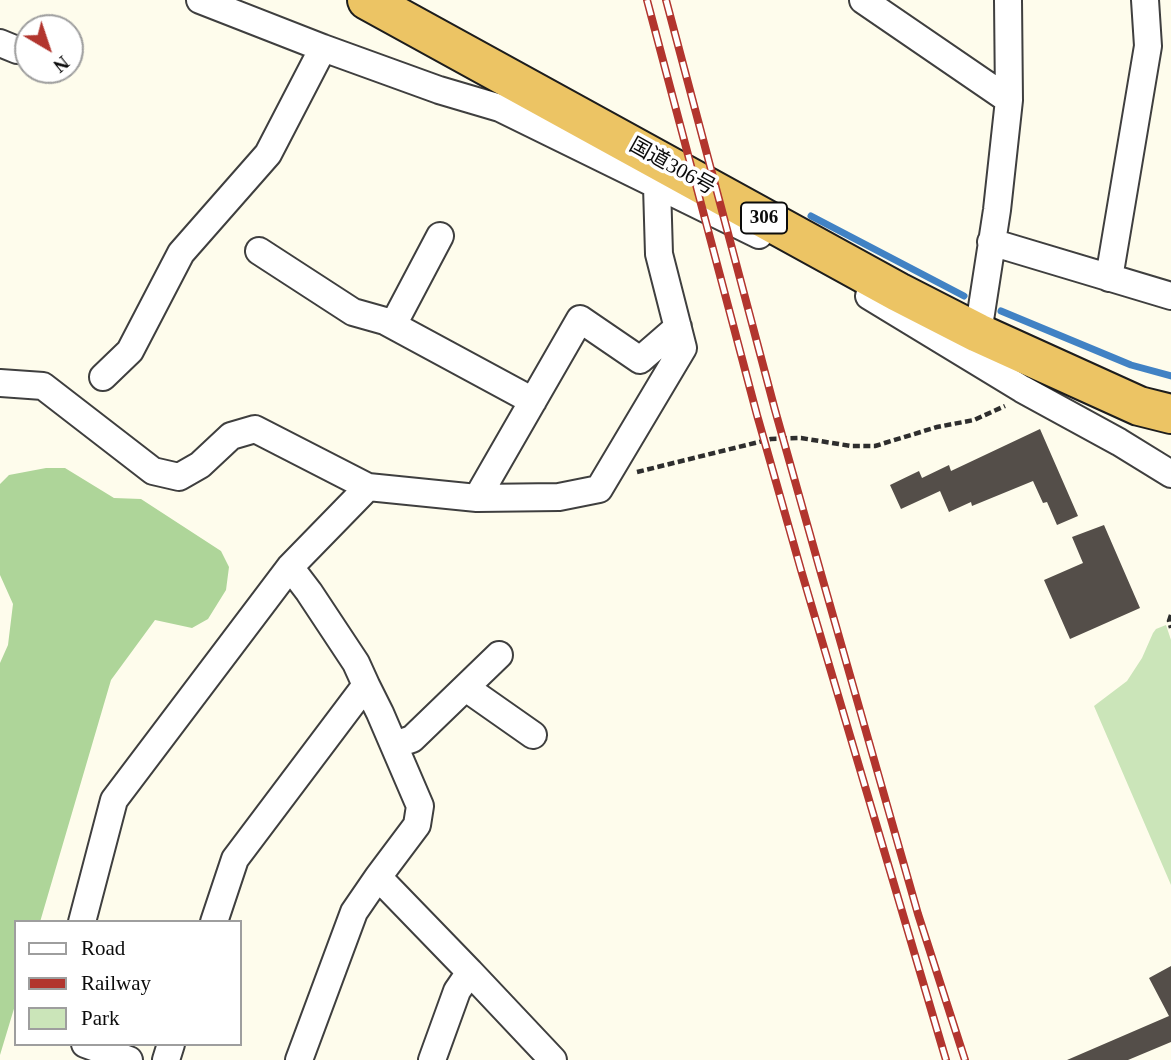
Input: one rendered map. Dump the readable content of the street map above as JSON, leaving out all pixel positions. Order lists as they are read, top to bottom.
{
  "streets": {
    "highway": ["国道306号", "306"]
  },
  "legend": ["Road", "Railway", "Park"],
  "north": "bottom right"
}
